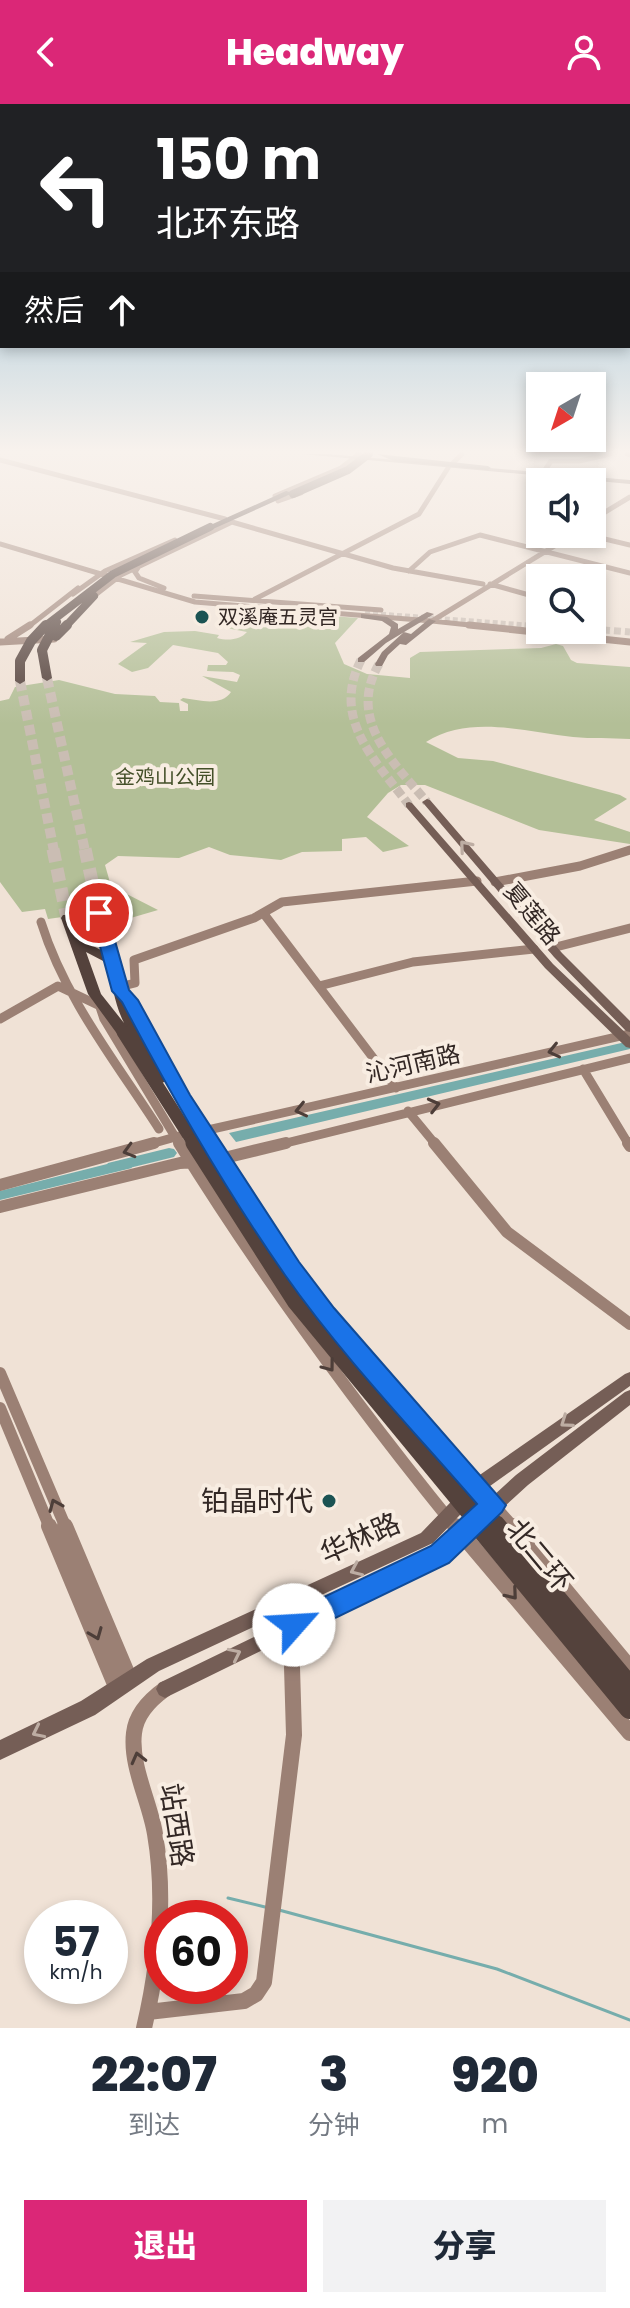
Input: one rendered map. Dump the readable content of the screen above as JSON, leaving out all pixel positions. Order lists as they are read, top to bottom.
{
  "streets": {
    "highway": ["北二环"],
    "main road": [
      "夏莲路",
      "沁河南路",
      "华林路",
      "站西路"
    ]
  },
  "crossings": [
    ["夏莲路", "沁河南路"],
    ["华林路", "站西路"]
  ],
  "one_way": ["站西路"],
  "parks": ["金鸡山公园"],
  "places": ["双溪庵五灵宫", "铂晶时代"],
  "north": "bottom left",
  "page": {
    "header": "Headway",
    "turn": ["150 m", "北环东路"],
    "then": "然后",
    "speed": "57 km/h",
    "limit": "60",
    "eta": [
      "22:07",
      "到达",
      "3",
      "分钟",
      "920",
      "m"
    ],
    "buttons": ["退出", "分享"]
  }
}
